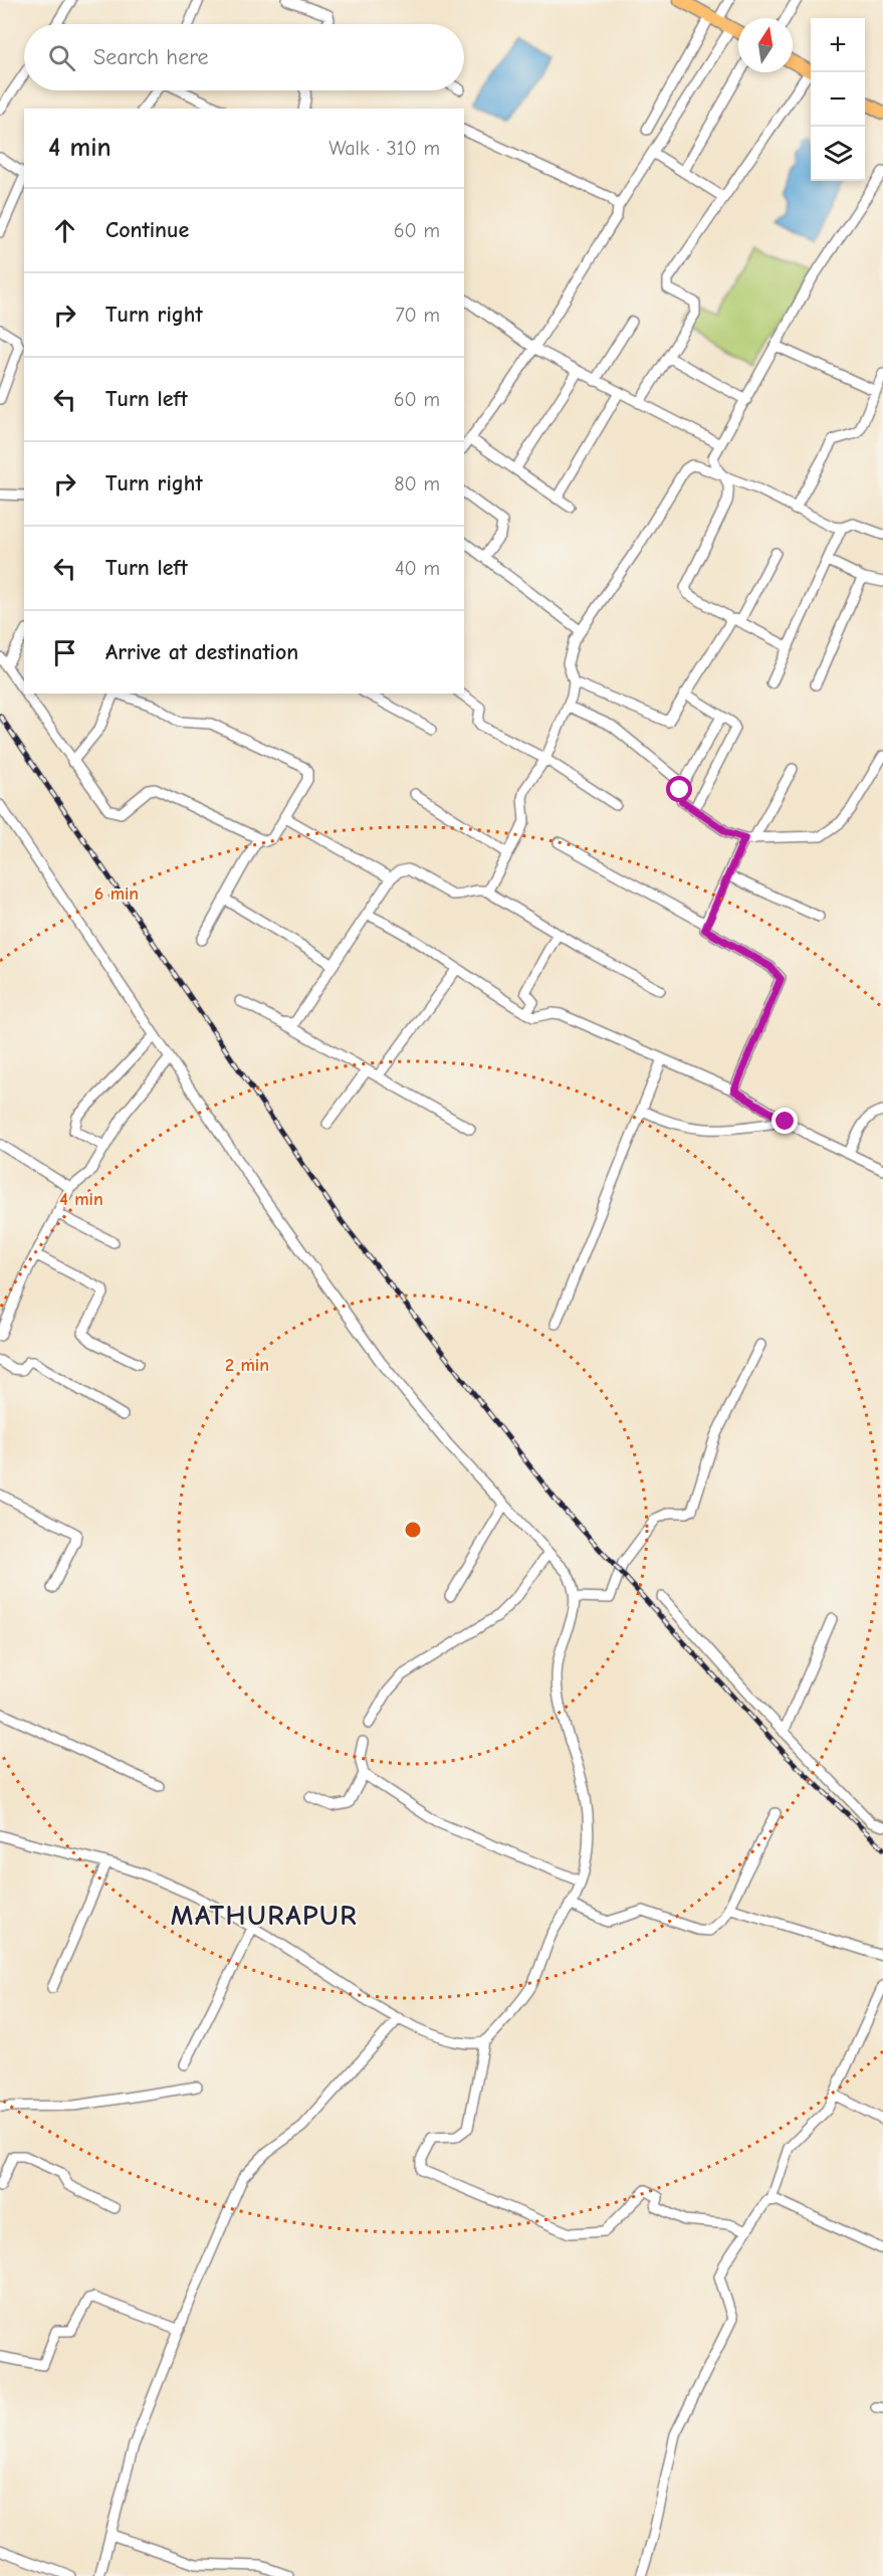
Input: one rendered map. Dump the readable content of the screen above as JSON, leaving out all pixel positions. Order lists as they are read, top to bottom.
{
  "districts": ["MATHURAPUR"],
  "north": "top",
  "page": {
    "map_buttons": ["+", "−"],
    "search": "Search here",
    "heading": ["4 min", "Walk · 310 m"],
    "list": [
      ["Continue", "60 m"],
      ["Turn right", "70 m"],
      ["Turn left", "60 m"],
      ["Turn right", "80 m"],
      ["Turn left", "40 m"],
      "Arrive at destination"
    ]
  },
  "rings": ["6 min", "4 min", "2 min"]
}
